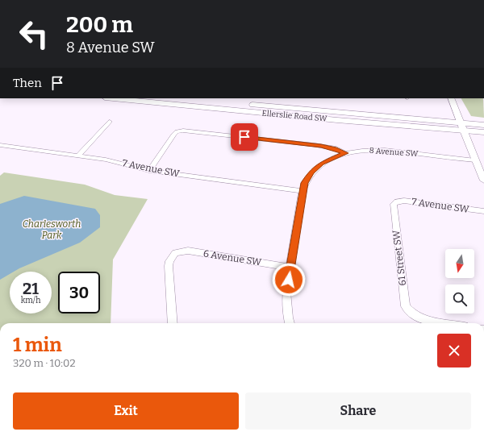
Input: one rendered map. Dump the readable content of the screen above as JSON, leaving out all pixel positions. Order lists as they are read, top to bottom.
{
  "streets": {
    "main road": ["Ellerslie Road SW"],
    "street": [
      "8 Avenue SW",
      "7 Avenue SW",
      "6 Avenue SW",
      "61 Street SW"
    ]
  },
  "crossings": [
    ["8 Avenue SW", "7 Avenue SW"],
    ["7 Avenue SW", "61 Street SW"]
  ],
  "parks": ["Charlesworth Park"],
  "north": "bottom",
  "page": {
    "turn": ["200 m", "8 Avenue SW"],
    "then": "Then",
    "speed": "21 km/h",
    "limit": "30",
    "heading": ["1 min", "320 m · 10:02"],
    "buttons": ["Exit", "Share"]
  }
}
